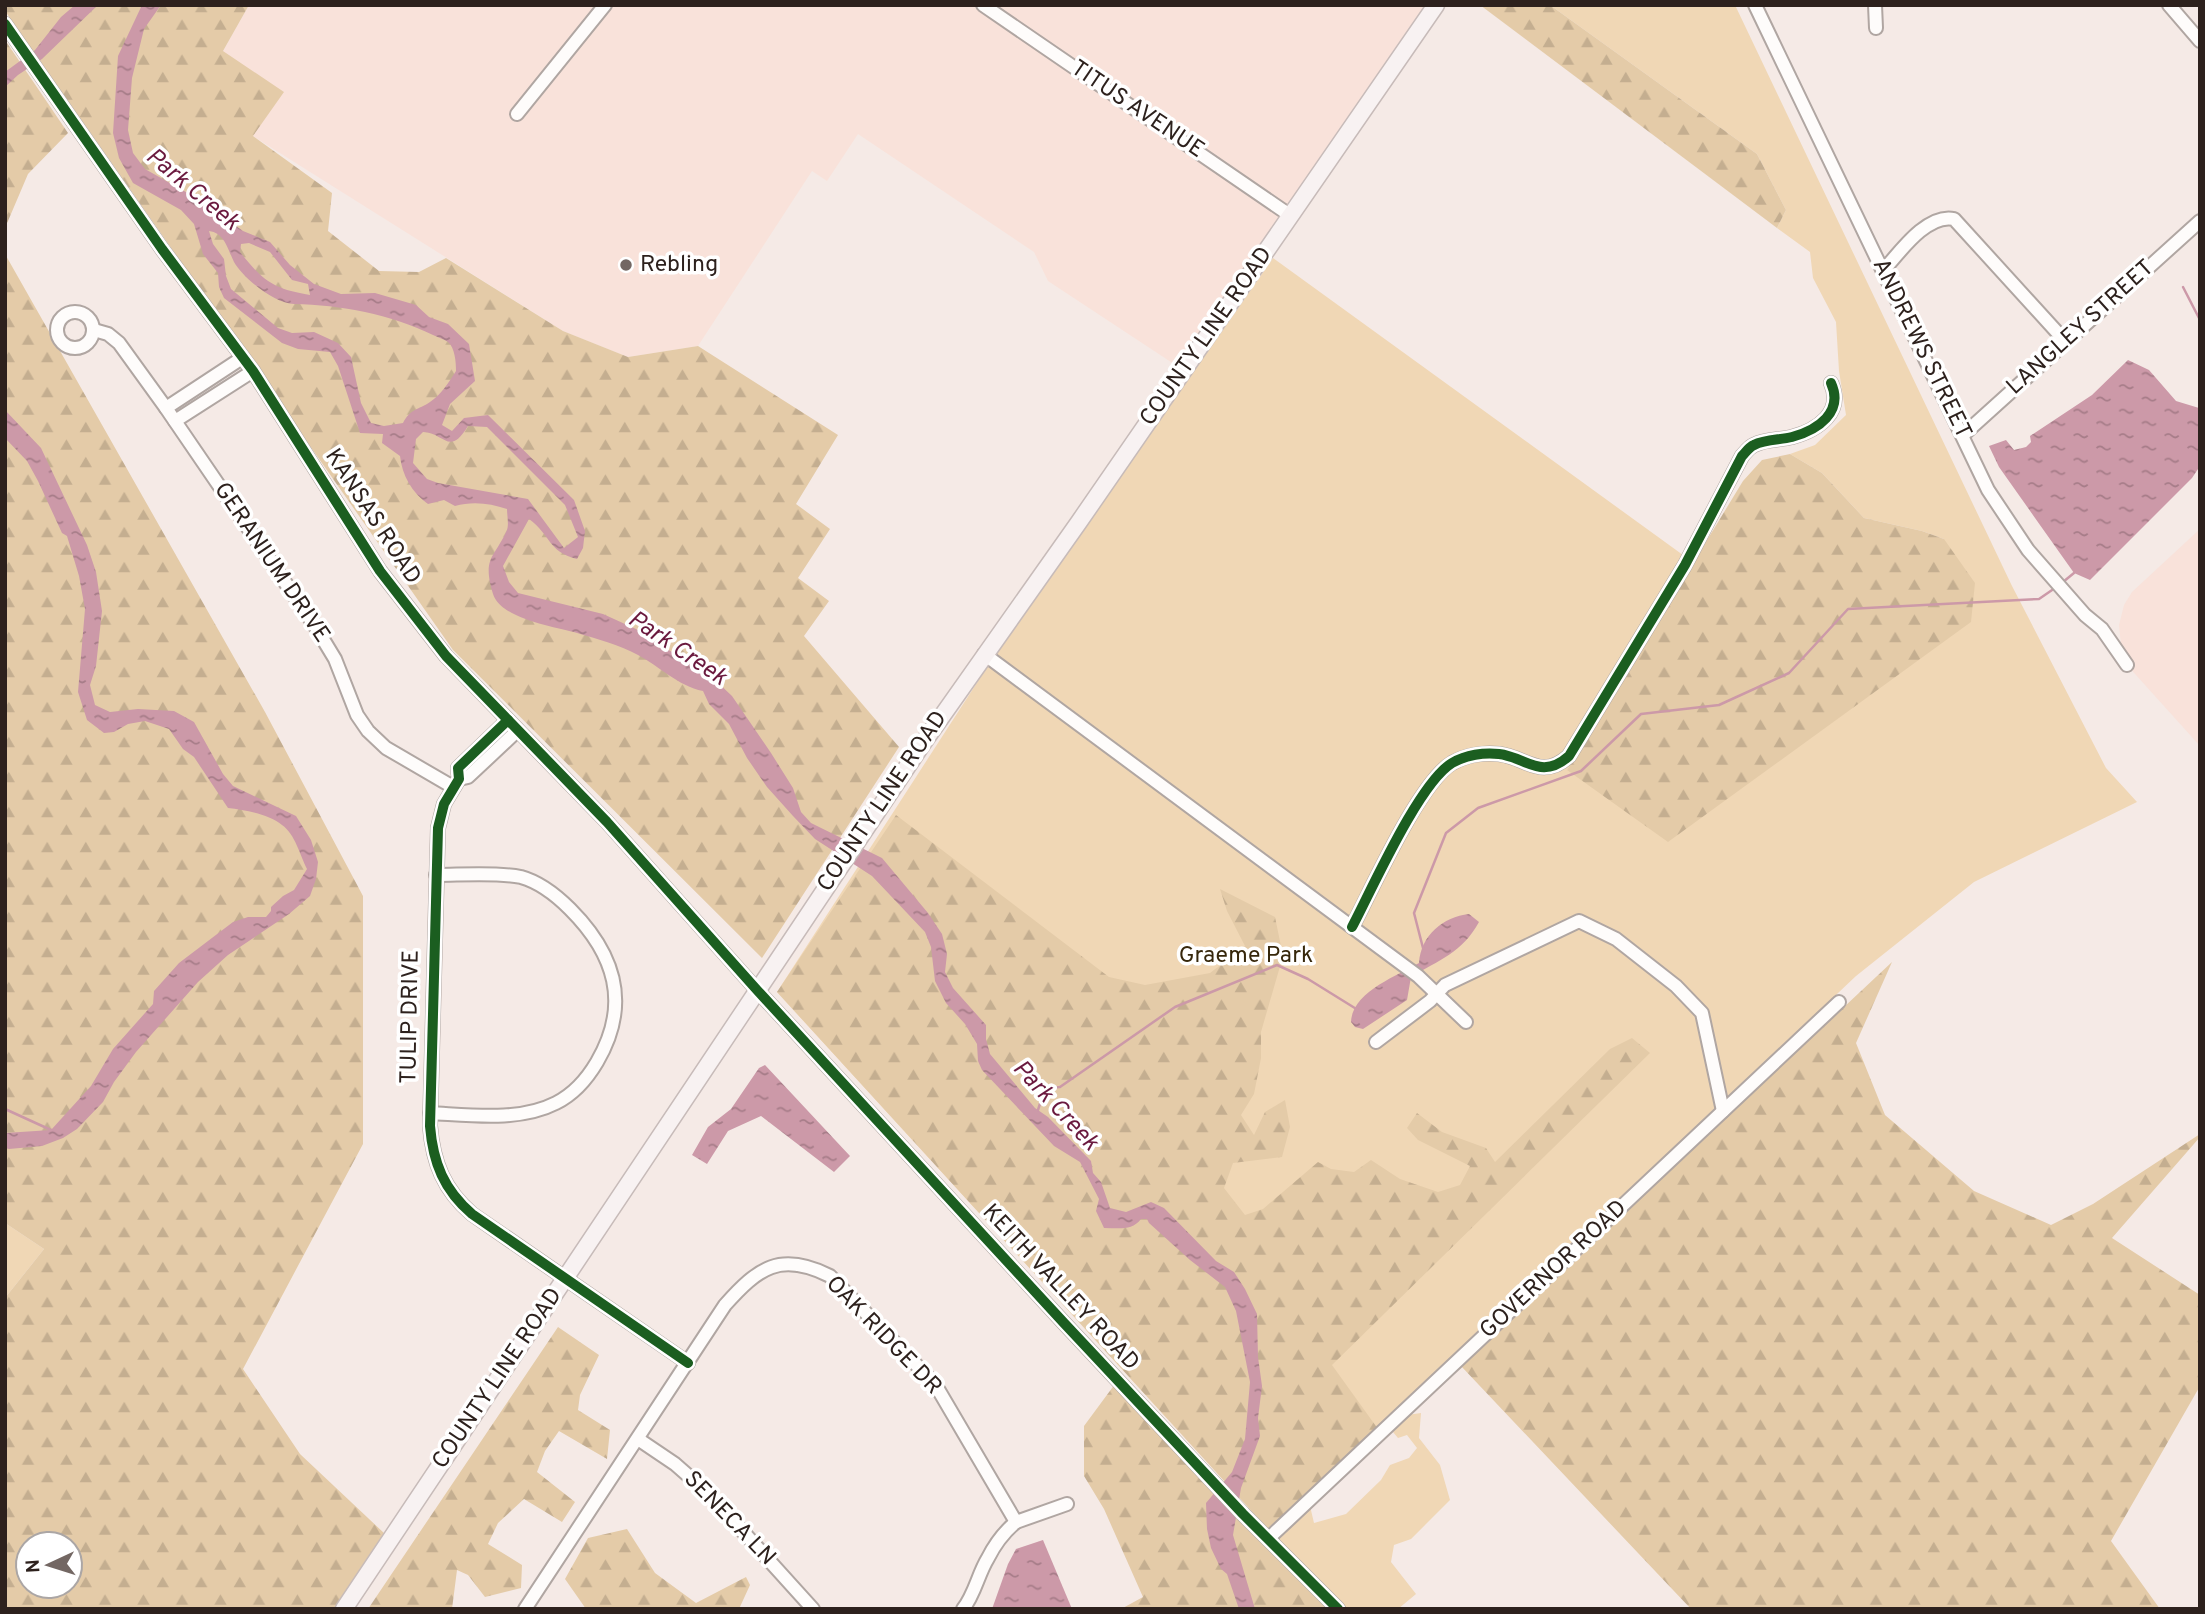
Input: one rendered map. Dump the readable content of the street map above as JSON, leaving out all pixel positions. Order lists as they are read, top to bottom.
{
  "streets": {
    "main road": ["COUNTY LINE ROAD"],
    "street": [
      "TITUS AVENUE",
      "LANGLEY STREET",
      "ANDREWS STREET",
      "KANSAS ROAD",
      "GERANIUM DRIVE",
      "TULIP DRIVE",
      "GOVERNOR ROAD",
      "KEITH VALLEY ROAD",
      "OAK RIDGE DR",
      "SENECA LN"
    ]
  },
  "crossings": [
    ["TITUS AVENUE", "COUNTY LINE ROAD"],
    ["LANGLEY STREET", "ANDREWS STREET"],
    ["COUNTY LINE ROAD", "KANSAS ROAD"],
    ["COUNTY LINE ROAD", "TULIP DRIVE"],
    ["COUNTY LINE ROAD", "KEITH VALLEY ROAD"],
    ["KANSAS ROAD", "TULIP DRIVE"],
    ["KANSAS ROAD", "KEITH VALLEY ROAD"],
    ["GERANIUM DRIVE", "TULIP DRIVE"],
    ["TULIP DRIVE", "OAK RIDGE DR"],
    ["GOVERNOR ROAD", "KEITH VALLEY ROAD"],
    ["OAK RIDGE DR", "SENECA LN"]
  ],
  "water": ["Park Creek"],
  "parks": ["Graeme Park"],
  "places": ["Rebling"],
  "north": "left"
}
